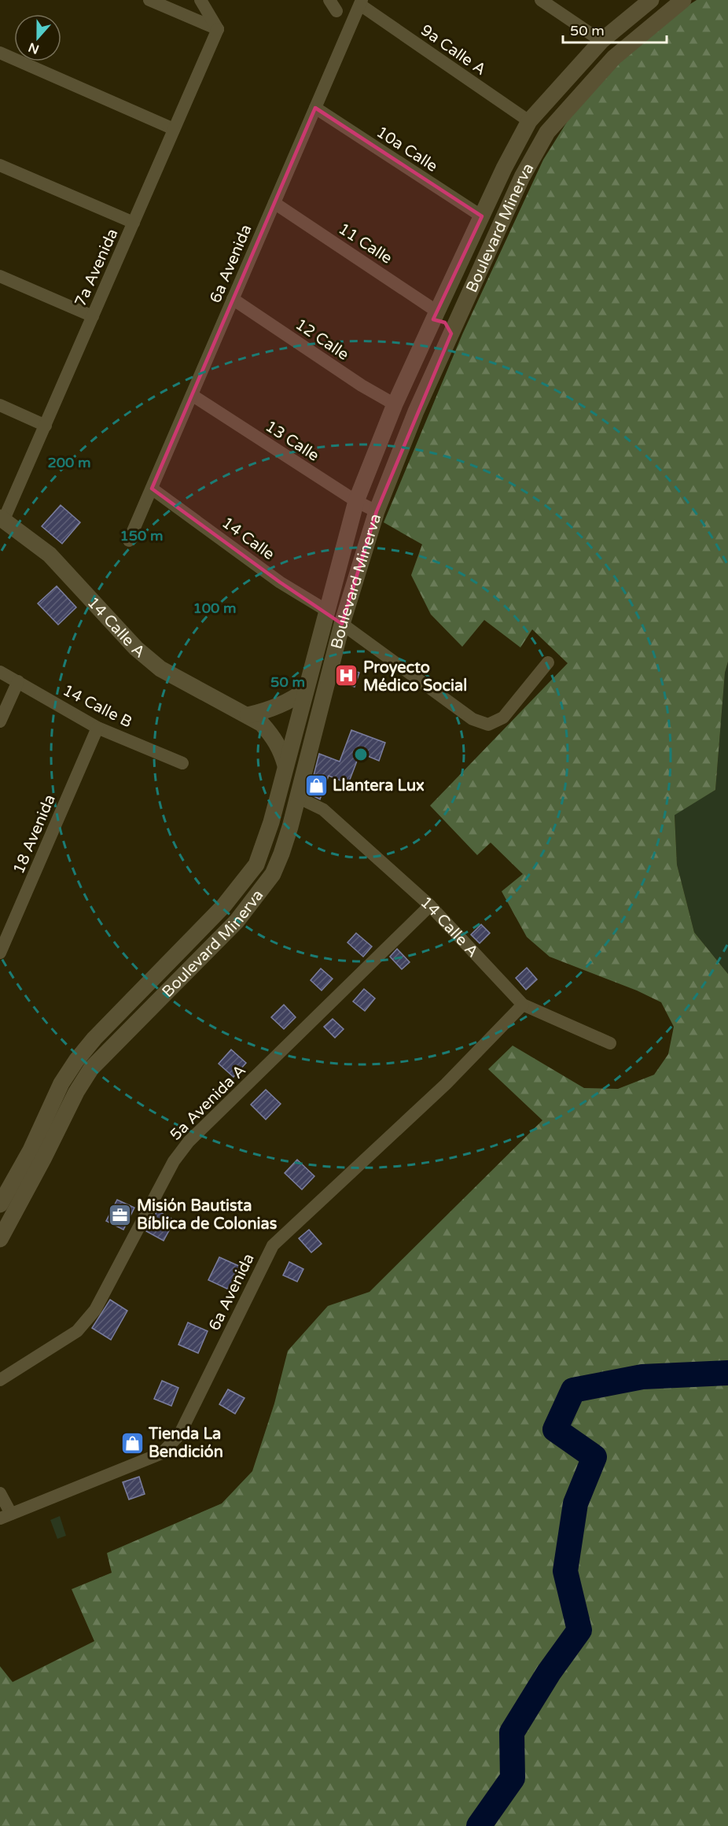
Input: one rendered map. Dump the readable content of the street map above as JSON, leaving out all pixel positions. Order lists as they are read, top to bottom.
{
  "streets": {
    "street": [
      "9a Calle A",
      "10a Calle",
      "Boulevard Minerva",
      "11 Calle",
      "6a Avenida",
      "7a Avenida",
      "12 Calle",
      "13 Calle",
      "14 Calle",
      "14 Calle A",
      "14 Calle B",
      "18 Avenida",
      "5a Avenida A"
    ]
  },
  "crossings": [
    ["9a Calle A", "Boulevard Minerva"],
    ["9a Calle A", "6a Avenida"],
    ["10a Calle", "Boulevard Minerva"],
    ["10a Calle", "6a Avenida"],
    ["Boulevard Minerva", "11 Calle"],
    ["Boulevard Minerva", "12 Calle"],
    ["Boulevard Minerva", "13 Calle"],
    ["Boulevard Minerva", "14 Calle"],
    ["Boulevard Minerva", "14 Calle A"],
    ["11 Calle", "6a Avenida"],
    ["6a Avenida", "12 Calle"],
    ["6a Avenida", "13 Calle"],
    ["6a Avenida", "14 Calle"],
    ["6a Avenida", "14 Calle A"],
    ["7a Avenida", "14 Calle A"],
    ["14 Calle A", "5a Avenida A"],
    ["14 Calle B", "18 Avenida"]
  ],
  "places": {
    "hospital": ["Proyecto Médico Social"],
    "shop": ["Llantera Lux", "Tienda La Bendición"],
    "office": ["Misión Bautista Bíblica de Colonias"]
  },
  "scale_bar": "50 m",
  "north": "bottom",
  "rings": [
    "200 m",
    "150 m",
    "100 m",
    "50 m"
  ]
}
